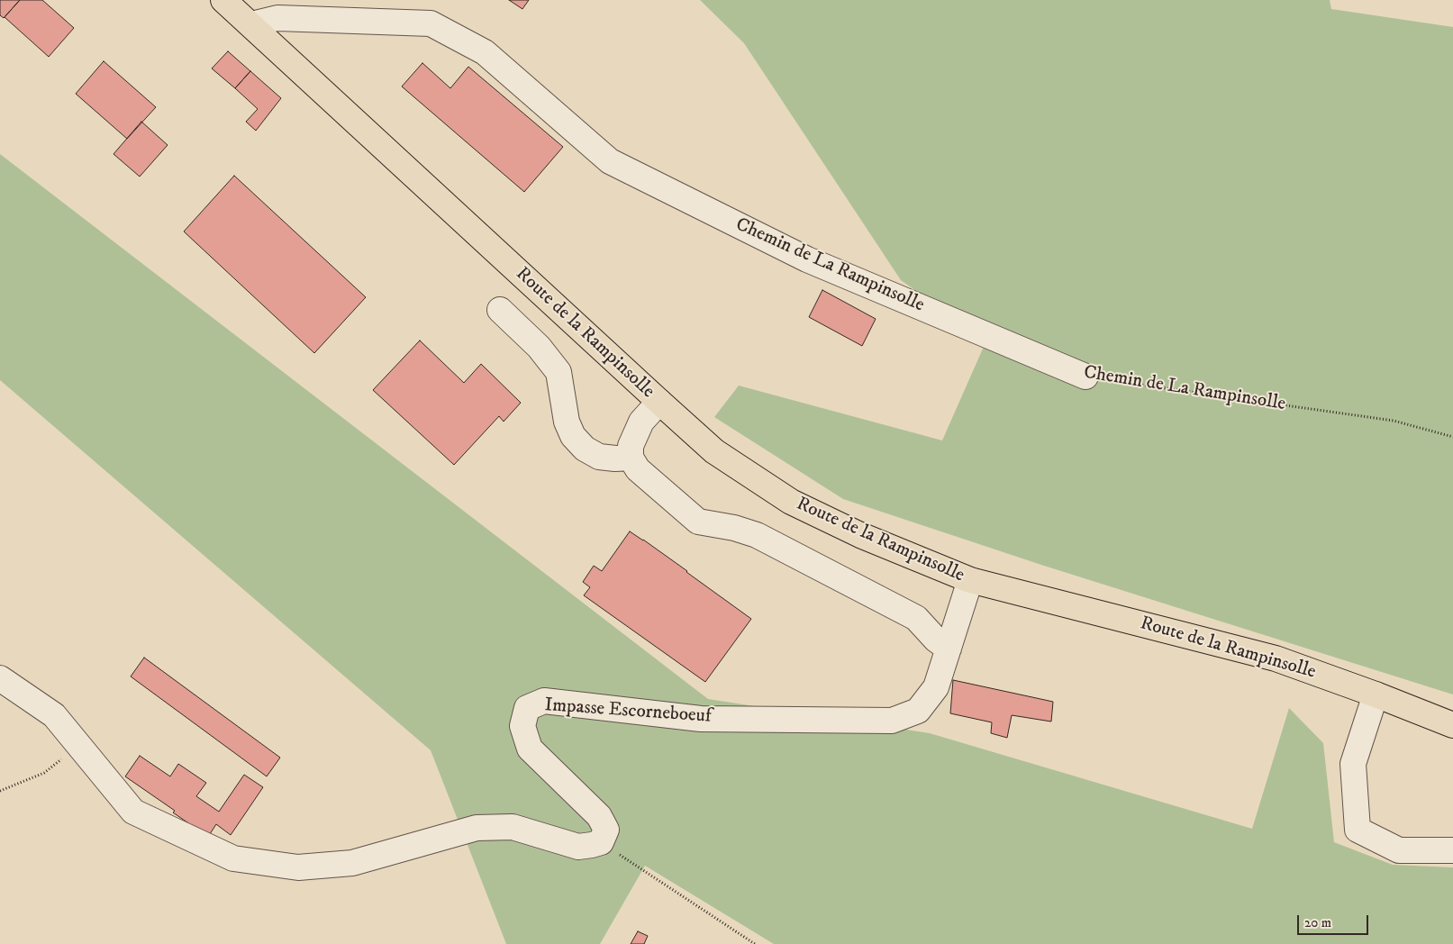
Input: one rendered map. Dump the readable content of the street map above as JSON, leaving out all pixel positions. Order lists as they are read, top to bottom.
{
  "streets": {
    "main road": ["Route de la Rampinsolle"],
    "street": ["Chemin de La Rampinsolle", "Impasse Escorneboeuf"]
  },
  "crossings": [
    ["Chemin de La Rampinsolle", "Route de la Rampinsolle"],
    ["Route de la Rampinsolle", "Impasse Escorneboeuf"]
  ],
  "scale_bar": "20 m"
}
